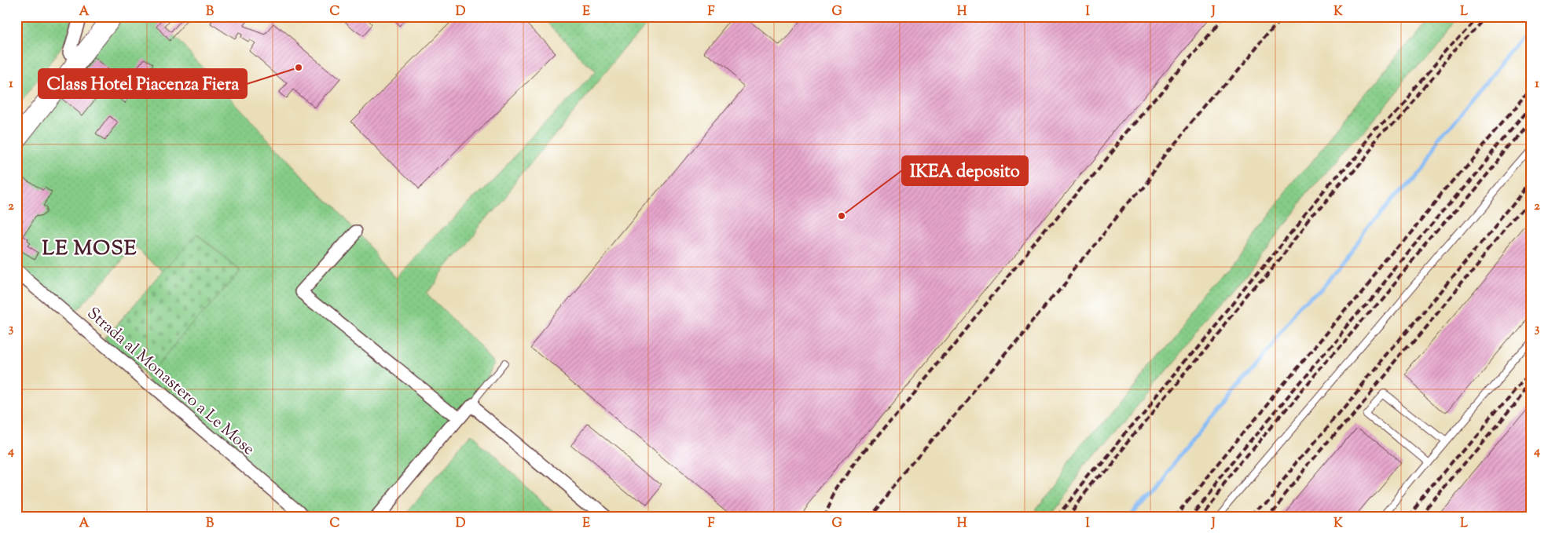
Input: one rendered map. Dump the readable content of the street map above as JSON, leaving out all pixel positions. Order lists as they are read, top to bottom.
{
  "streets": {
    "street": ["Strada al Monastero a Le Mose"]
  },
  "districts": ["LE MOSE"],
  "places": ["Class Hotel Piacenza Fiera", "IKEA deposito"],
  "grid": {
    "columns": [
      "A",
      "B",
      "C",
      "D",
      "E",
      "F",
      "G",
      "H",
      "I",
      "J",
      "K",
      "L"
    ],
    "rows": [
      "1",
      "2",
      "3",
      "4"
    ]
  }
}
